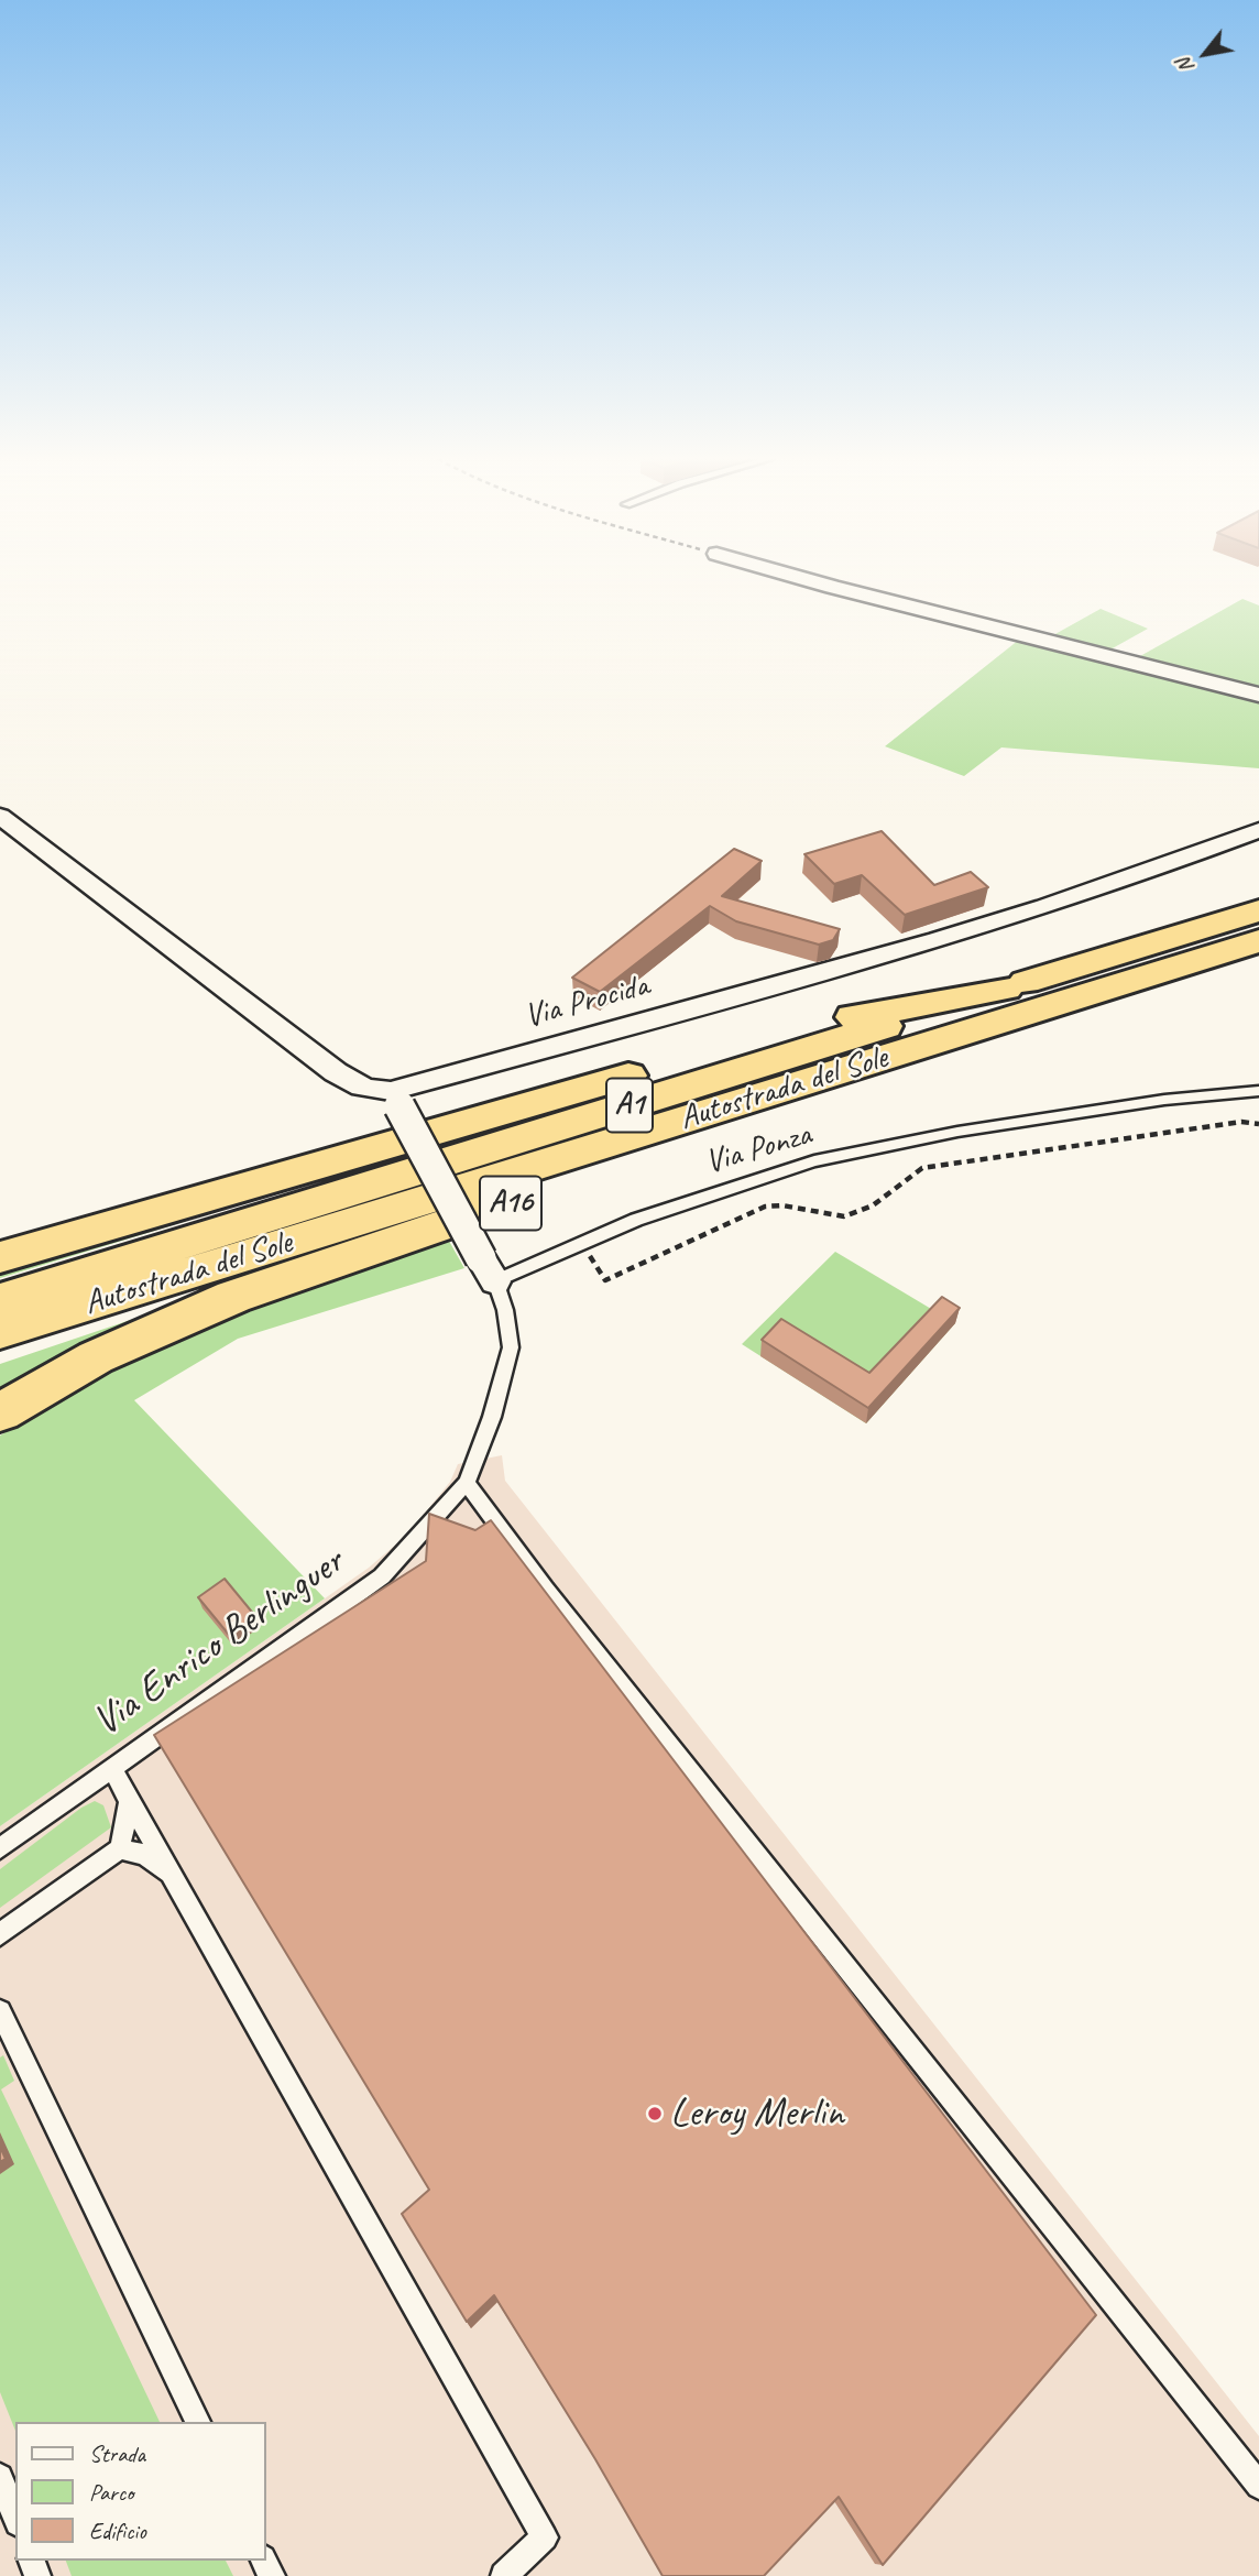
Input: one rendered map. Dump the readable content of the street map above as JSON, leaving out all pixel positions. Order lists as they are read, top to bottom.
{
  "streets": {
    "highway": ["Autostrada del Sole", "A1", "A16"],
    "street": ["Via Procida"],
    "lane": ["Via Ponza", "Via Enrico Berlinguer"]
  },
  "crossings": [
    ["Autostrada del Sole", "A16"]
  ],
  "places": ["Leroy Merlin"],
  "legend": ["Strada", "Parco", "Edificio"],
  "north": "bottom left"
}
